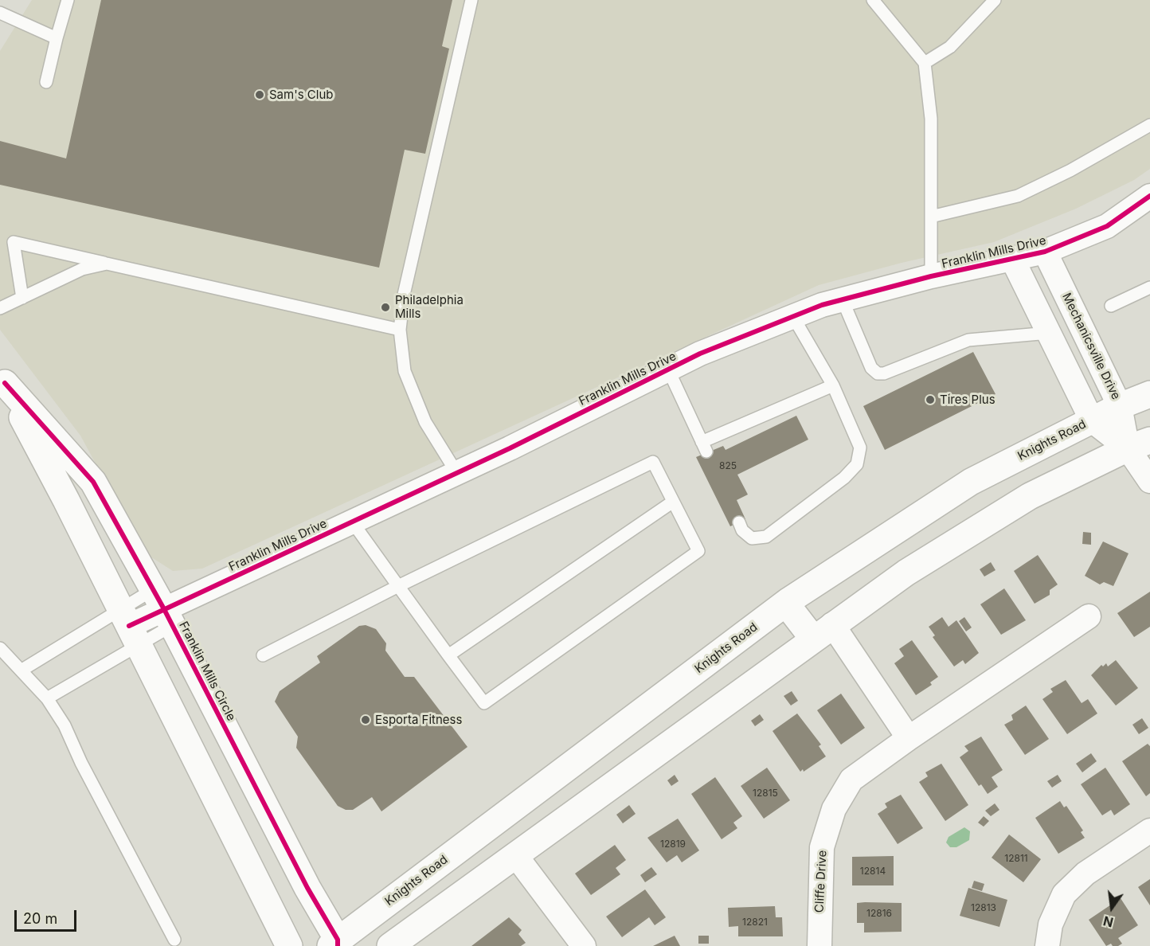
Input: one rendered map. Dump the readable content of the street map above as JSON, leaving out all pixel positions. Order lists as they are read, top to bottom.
{
  "streets": {
    "main road": ["Knights Road", "Franklin Mills Circle"],
    "street": ["Franklin Mills Drive", "Mechanicsville Drive", "Cliffe Drive"]
  },
  "crossings": [
    ["Franklin Mills Drive", "Mechanicsville Drive"],
    ["Franklin Mills Drive", "Franklin Mills Circle"],
    ["Mechanicsville Drive", "Knights Road"],
    ["Knights Road", "Franklin Mills Circle"]
  ],
  "places": [
    "Sam's Club",
    "Philadelphia Mills",
    "Tires Plus",
    "Esporta Fitness"
  ],
  "house_numbers": [
    "825",
    "12815",
    "12819",
    "12811",
    "12814",
    "12813",
    "12816",
    "12821"
  ],
  "scale_bar": "20 m",
  "north": "bottom"
}
